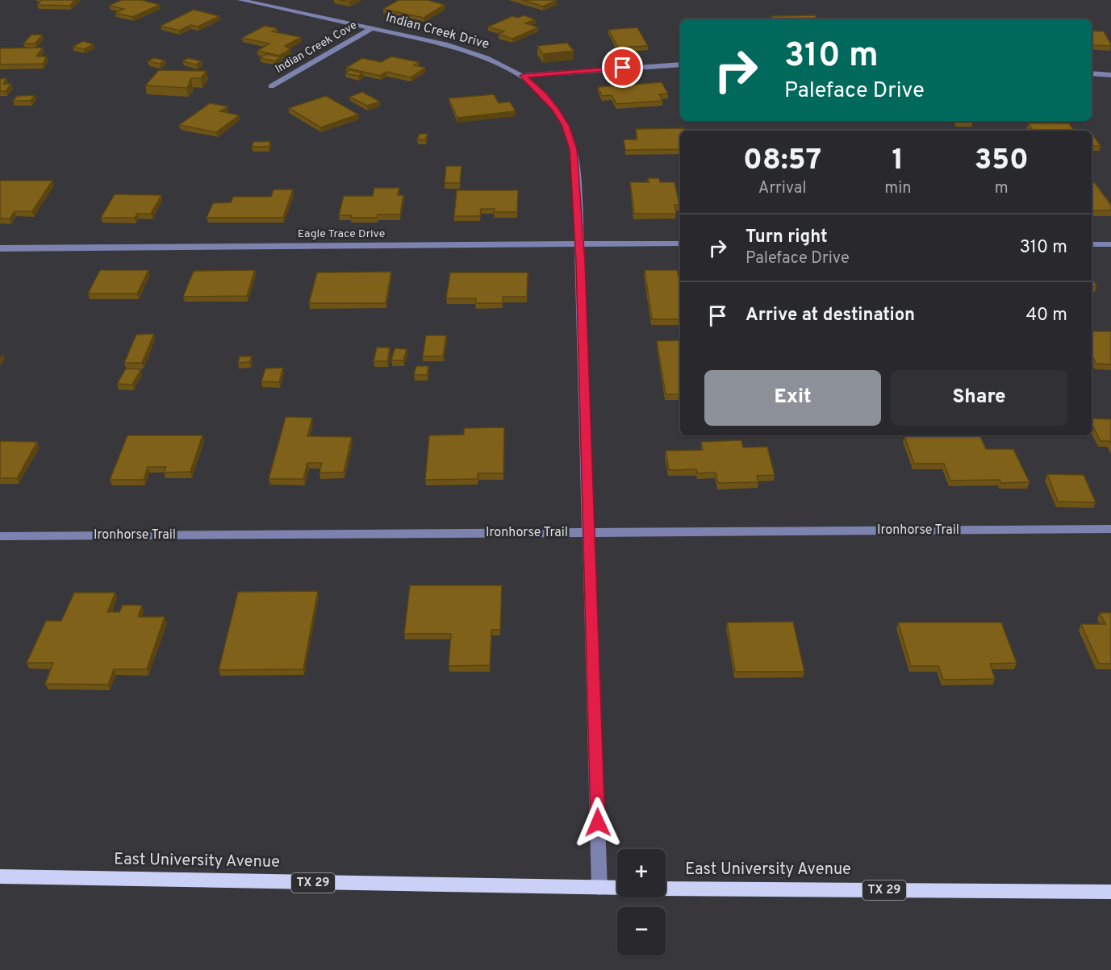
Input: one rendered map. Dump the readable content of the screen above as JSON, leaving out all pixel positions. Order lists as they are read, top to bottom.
{
  "streets": {
    "main road": ["East University Avenue", "TX 29"],
    "street": [
      "Indian Creek Drive",
      "Indian Creek Cove",
      "Eagle Trace Drive",
      "Ironhorse Trail"
    ]
  },
  "crossings": [
    ["Indian Creek Drive", "Indian Creek Cove"],
    ["Indian Creek Drive", "Eagle Trace Drive"],
    ["Indian Creek Drive", "Ironhorse Trail"],
    ["Indian Creek Drive", "East University Avenue"]
  ],
  "page": {
    "turn": ["310 m", "Paleface Drive"],
    "eta": [
      "08:57",
      "Arrival",
      "1",
      "min",
      "350",
      "m"
    ],
    "list": [
      {
        "name": "Turn right",
        "note": "Paleface Drive",
        "value": "310 m"
      },
      {
        "name": "Arrive at destination",
        "value": "40 m"
      }
    ],
    "buttons": ["Exit", "Share"],
    "map_buttons": ["+", "−"]
  }
}
